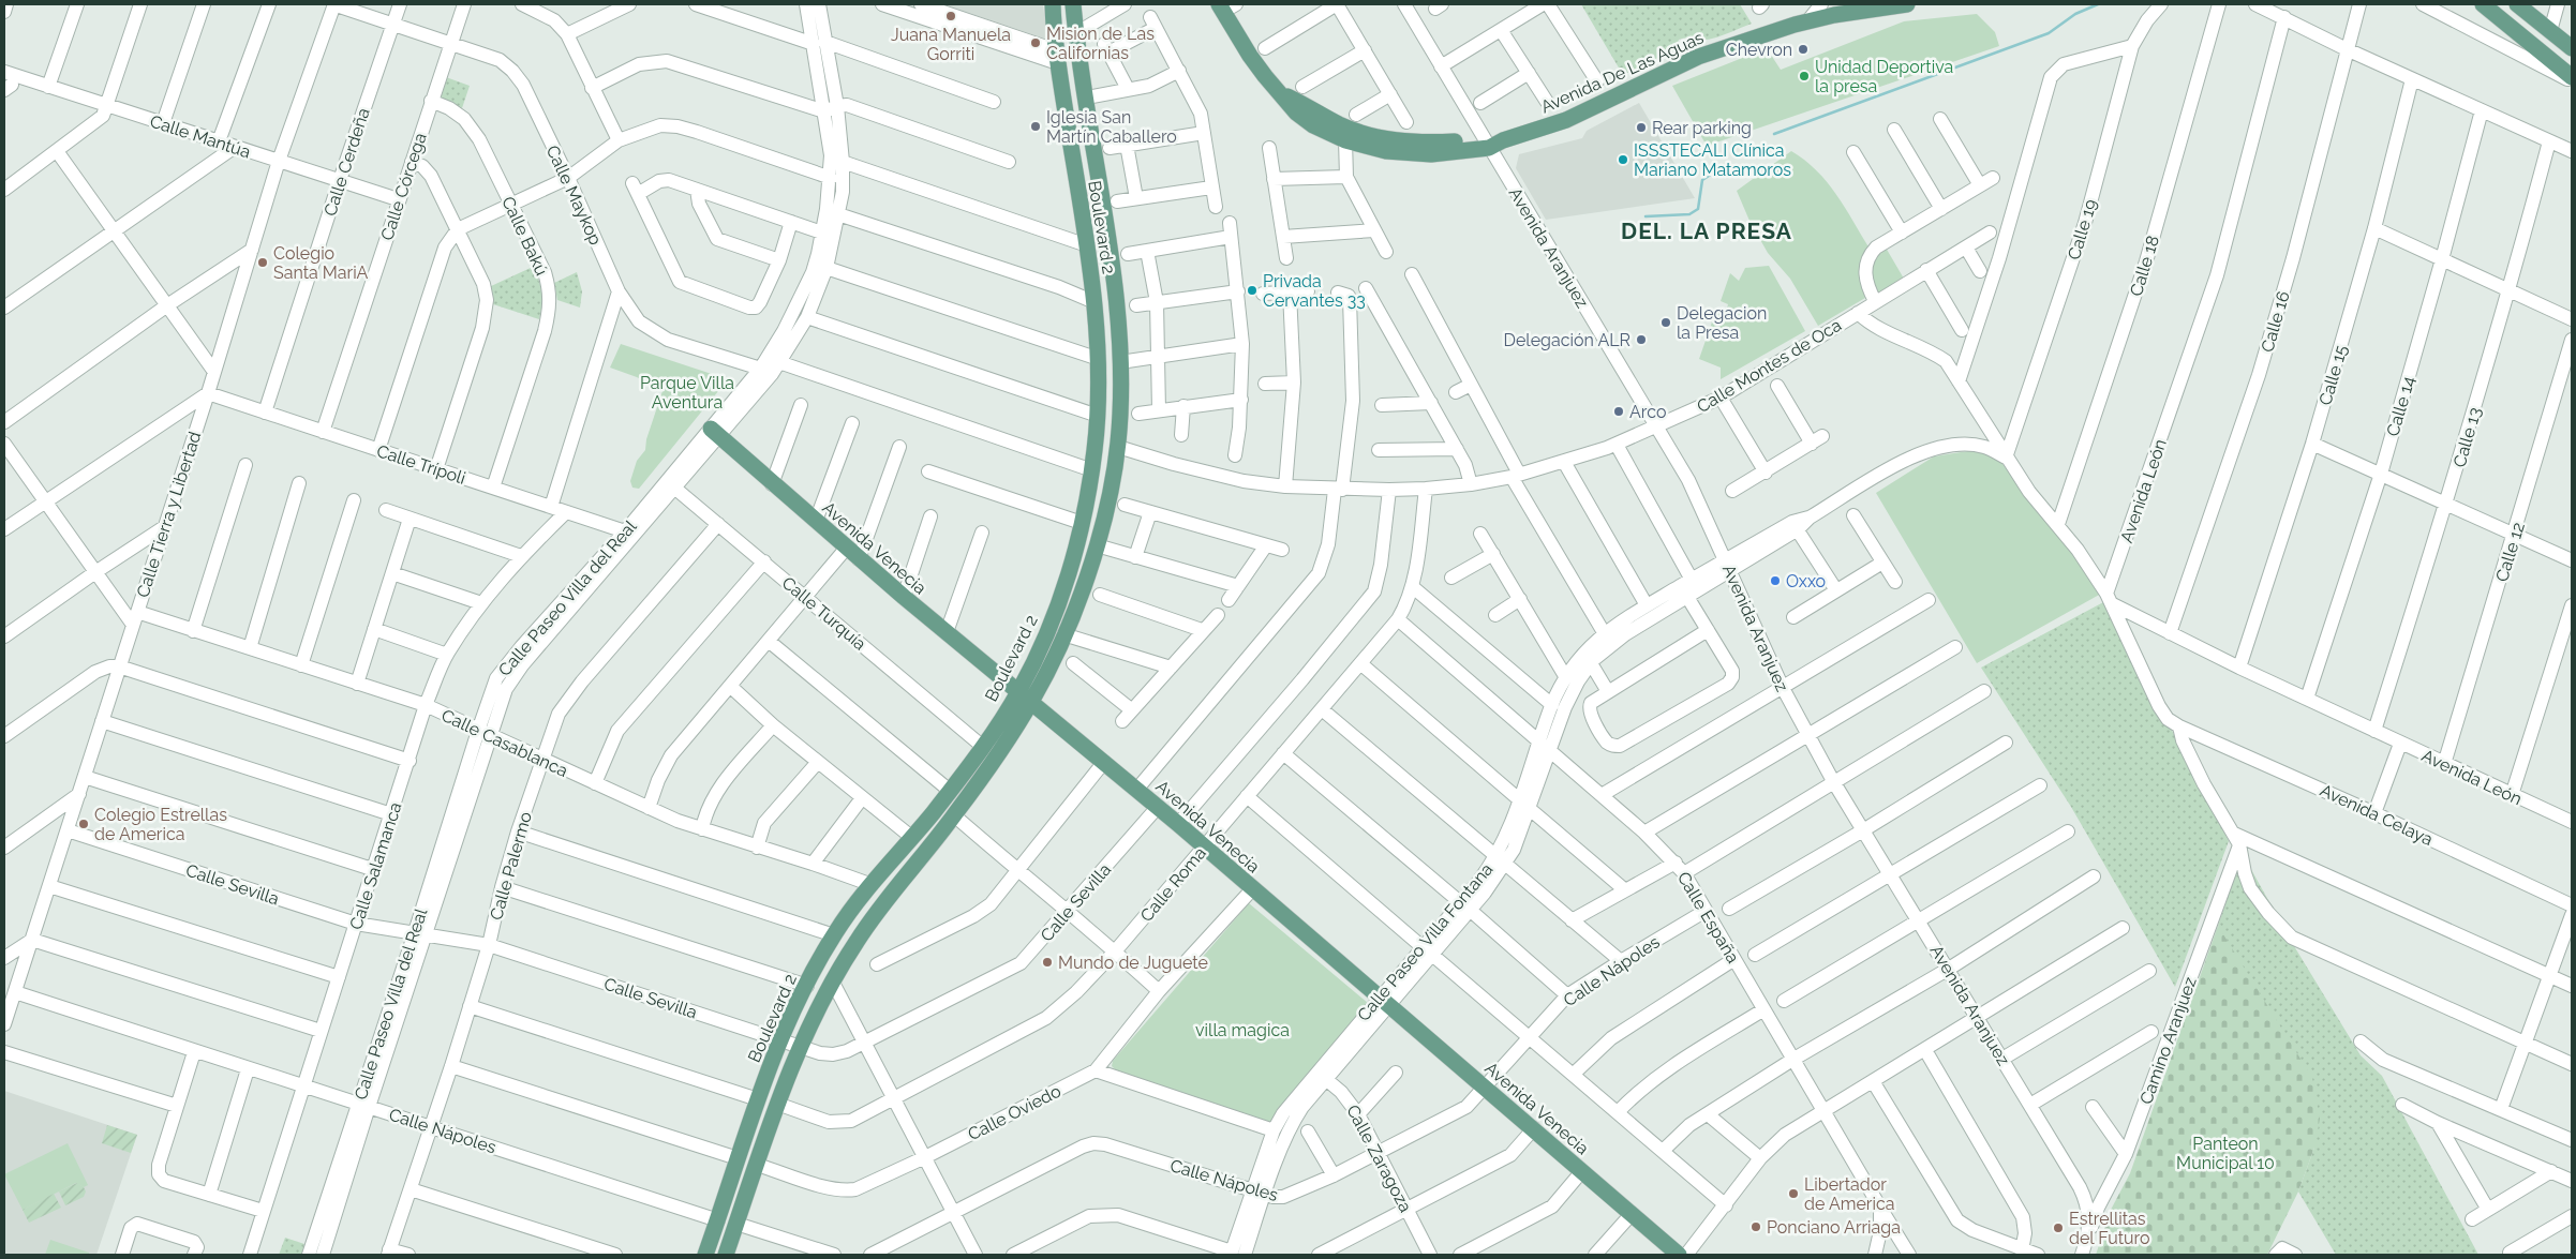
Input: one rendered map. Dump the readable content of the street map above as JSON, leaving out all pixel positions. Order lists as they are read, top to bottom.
{
  "streets": {
    "main road": ["Avenida De Las Aguas", "Boulevard 2", "Avenida Venecia"],
    "street": [
      "Calle Mantúa",
      "Calle Cerdeña",
      "Calle Córcega",
      "Calle Maykop",
      "Calle 19",
      "Calle Bakú",
      "Avenida Aranjuez",
      "Calle 18",
      "Calle 16",
      "Calle Montes de Oca",
      "Calle 15",
      "Calle 14",
      "Calle 13",
      "Calle Trípoli",
      "Avenida León",
      "Calle Tierra y Libertad",
      "Calle 12",
      "Calle Paseo Villa del Real",
      "Calle Turquía",
      "Calle Casablanca",
      "Avenida Celaya",
      "Calle Salamanca",
      "Calle Palermo",
      "Calle Sevilla",
      "Calle Roma",
      "Calle España",
      "Calle Paseo Villa Fontana",
      "Calle Nápoles",
      "Camino Aranjuez",
      "Calle Oviedo",
      "Calle Zaragoza"
    ]
  },
  "crossings": [
    ["Avenida De Las Aguas", "Avenida Aranjuez"],
    ["Calle Mantúa", "Calle Cerdeña"],
    ["Calle Mantúa", "Calle Córcega"],
    ["Calle Mantúa", "Calle Tierra y Libertad"],
    ["Calle Cerdeña", "Calle Maykop"],
    ["Calle Cerdeña", "Calle Trípoli"],
    ["Calle Córcega", "Calle Maykop"],
    ["Calle Córcega", "Calle Bakú"],
    ["Calle Córcega", "Calle Trípoli"],
    ["Calle Maykop", "Boulevard 2"],
    ["Calle Maykop", "Calle Tierra y Libertad"],
    ["Calle Maykop", "Calle Paseo Villa del Real"],
    ["Boulevard 2", "Calle Montes de Oca"],
    ["Boulevard 2", "Avenida Venecia"],
    ["Boulevard 2", "Calle Turquía"],
    ["Boulevard 2", "Calle Casablanca"],
    ["Boulevard 2", "Calle Sevilla"],
    ["Boulevard 2", "Calle Roma"],
    ["Boulevard 2", "Calle Nápoles"],
    ["Boulevard 2", "Calle Oviedo"],
    ["Calle 19", "Avenida León"],
    ["Calle 19", "Calle Paseo Villa Fontana"],
    ["Calle Bakú", "Calle Trípoli"],
    ["Avenida Aranjuez", "Calle Montes de Oca"],
    ["Avenida Aranjuez", "Calle Paseo Villa Fontana"],
    ["Avenida Aranjuez", "Camino Aranjuez"],
    ["Calle 18", "Avenida León"],
    ["Calle 16", "Avenida León"],
    ["Calle Montes de Oca", "Avenida León"],
    ["Calle Montes de Oca", "Calle Roma"],
    ["Calle 15", "Avenida León"],
    ["Calle 14", "Avenida León"],
    ["Calle 13", "Avenida León"],
    ["Calle Trípoli", "Calle Tierra y Libertad"],
    ["Calle Trípoli", "Calle Paseo Villa del Real"],
    ["Calle Trípoli", "Calle Salamanca"],
    ["Avenida León", "Calle 12"],
    ["Avenida León", "Calle Paseo Villa Fontana"],
    ["Calle Tierra y Libertad", "Calle Casablanca"],
    ["Calle Tierra y Libertad", "Calle Sevilla"],
    ["Calle Tierra y Libertad", "Calle Nápoles"],
    ["Avenida Venecia", "Calle Paseo Villa del Real"],
    ["Avenida Venecia", "Calle Sevilla"],
    ["Avenida Venecia", "Calle Roma"],
    ["Avenida Venecia", "Calle Paseo Villa Fontana"],
    ["Avenida Venecia", "Calle Nápoles"],
    ["Calle Paseo Villa del Real", "Calle Turquía"],
    ["Calle Paseo Villa del Real", "Calle Casablanca"],
    ["Calle Paseo Villa del Real", "Calle Sevilla"],
    ["Calle Paseo Villa del Real", "Calle Nápoles"],
    ["Calle Turquía", "Calle Palermo"],
    ["Calle Casablanca", "Calle Salamanca"],
    ["Calle Casablanca", "Calle Palermo"],
    ["Calle Salamanca", "Calle Sevilla"],
    ["Calle Salamanca", "Calle Nápoles"],
    ["Calle Palermo", "Calle Sevilla"],
    ["Calle Palermo", "Calle Nápoles"],
    ["Calle Roma", "Calle España"],
    ["Calle España", "Calle Paseo Villa Fontana"],
    ["Calle España", "Calle Nápoles"],
    ["Calle Paseo Villa Fontana", "Calle Nápoles"],
    ["Calle Paseo Villa Fontana", "Calle Zaragoza"],
    ["Calle Nápoles", "Calle Zaragoza"]
  ],
  "districts": ["DEL. LA PRESA"],
  "parks": ["Parque Villa Aventura", "villa magica", "Panteon Municipal 10"],
  "places": [
    "Juana Manuela Gorriti",
    "Mision de Las Californias",
    "Chevron",
    "Unidad Deportiva la presa",
    "Iglesia San Martín Caballero",
    "Rear parking",
    "ISSSTECALI Clínica Mariano Matamoros",
    "Colegio Santa MariA",
    "Privada Cervantes 33",
    "Delegacion la Presa",
    "Delegación ALR",
    "Arco",
    "Oxxo",
    "Colegio Estrellas de America",
    "Mundo de Juguete",
    "Libertador de America",
    "Ponciano Arriaga",
    "Estrellitas del Futuro"
  ]
}
